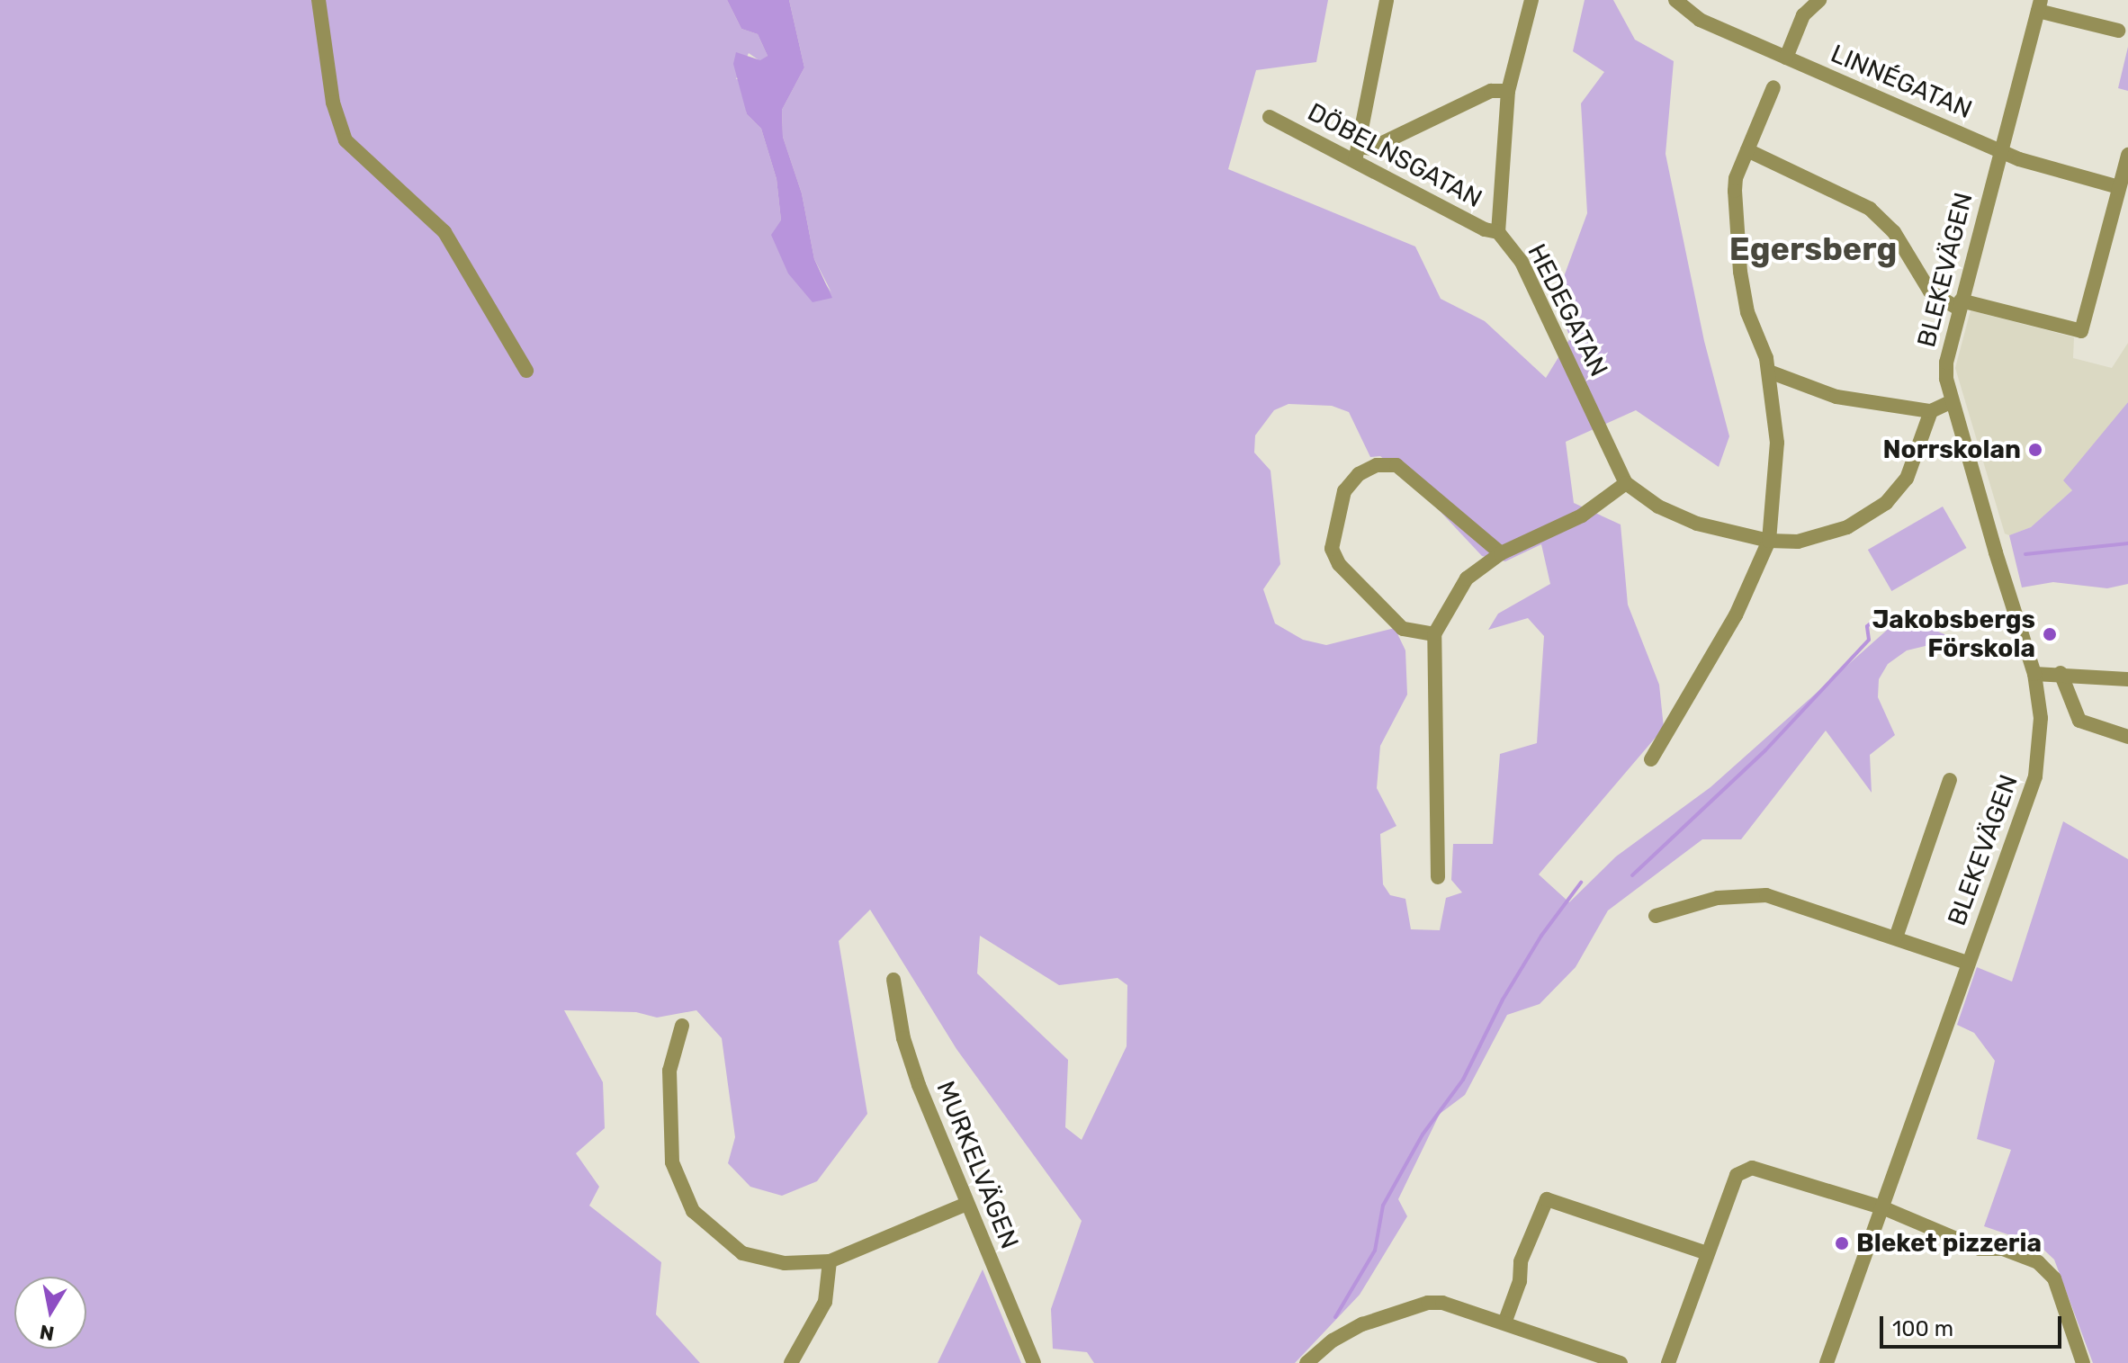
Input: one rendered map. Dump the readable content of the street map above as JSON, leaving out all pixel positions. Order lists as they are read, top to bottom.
{
  "streets": {
    "street": [
      "LINNÉGATAN",
      "DÖBELNSGATAN",
      "BLEKEVÄGEN",
      "HEDEGATAN",
      "MURKELVÄGEN"
    ]
  },
  "crossings": [
    ["LINNÉGATAN", "BLEKEVÄGEN"],
    ["DÖBELNSGATAN", "HEDEGATAN"]
  ],
  "districts": ["Egersberg"],
  "places": ["Norrskolan", "Jakobsbergs Förskola", "Bleket pizzeria"],
  "scale_bar": "100 m",
  "north": "bottom"
}
